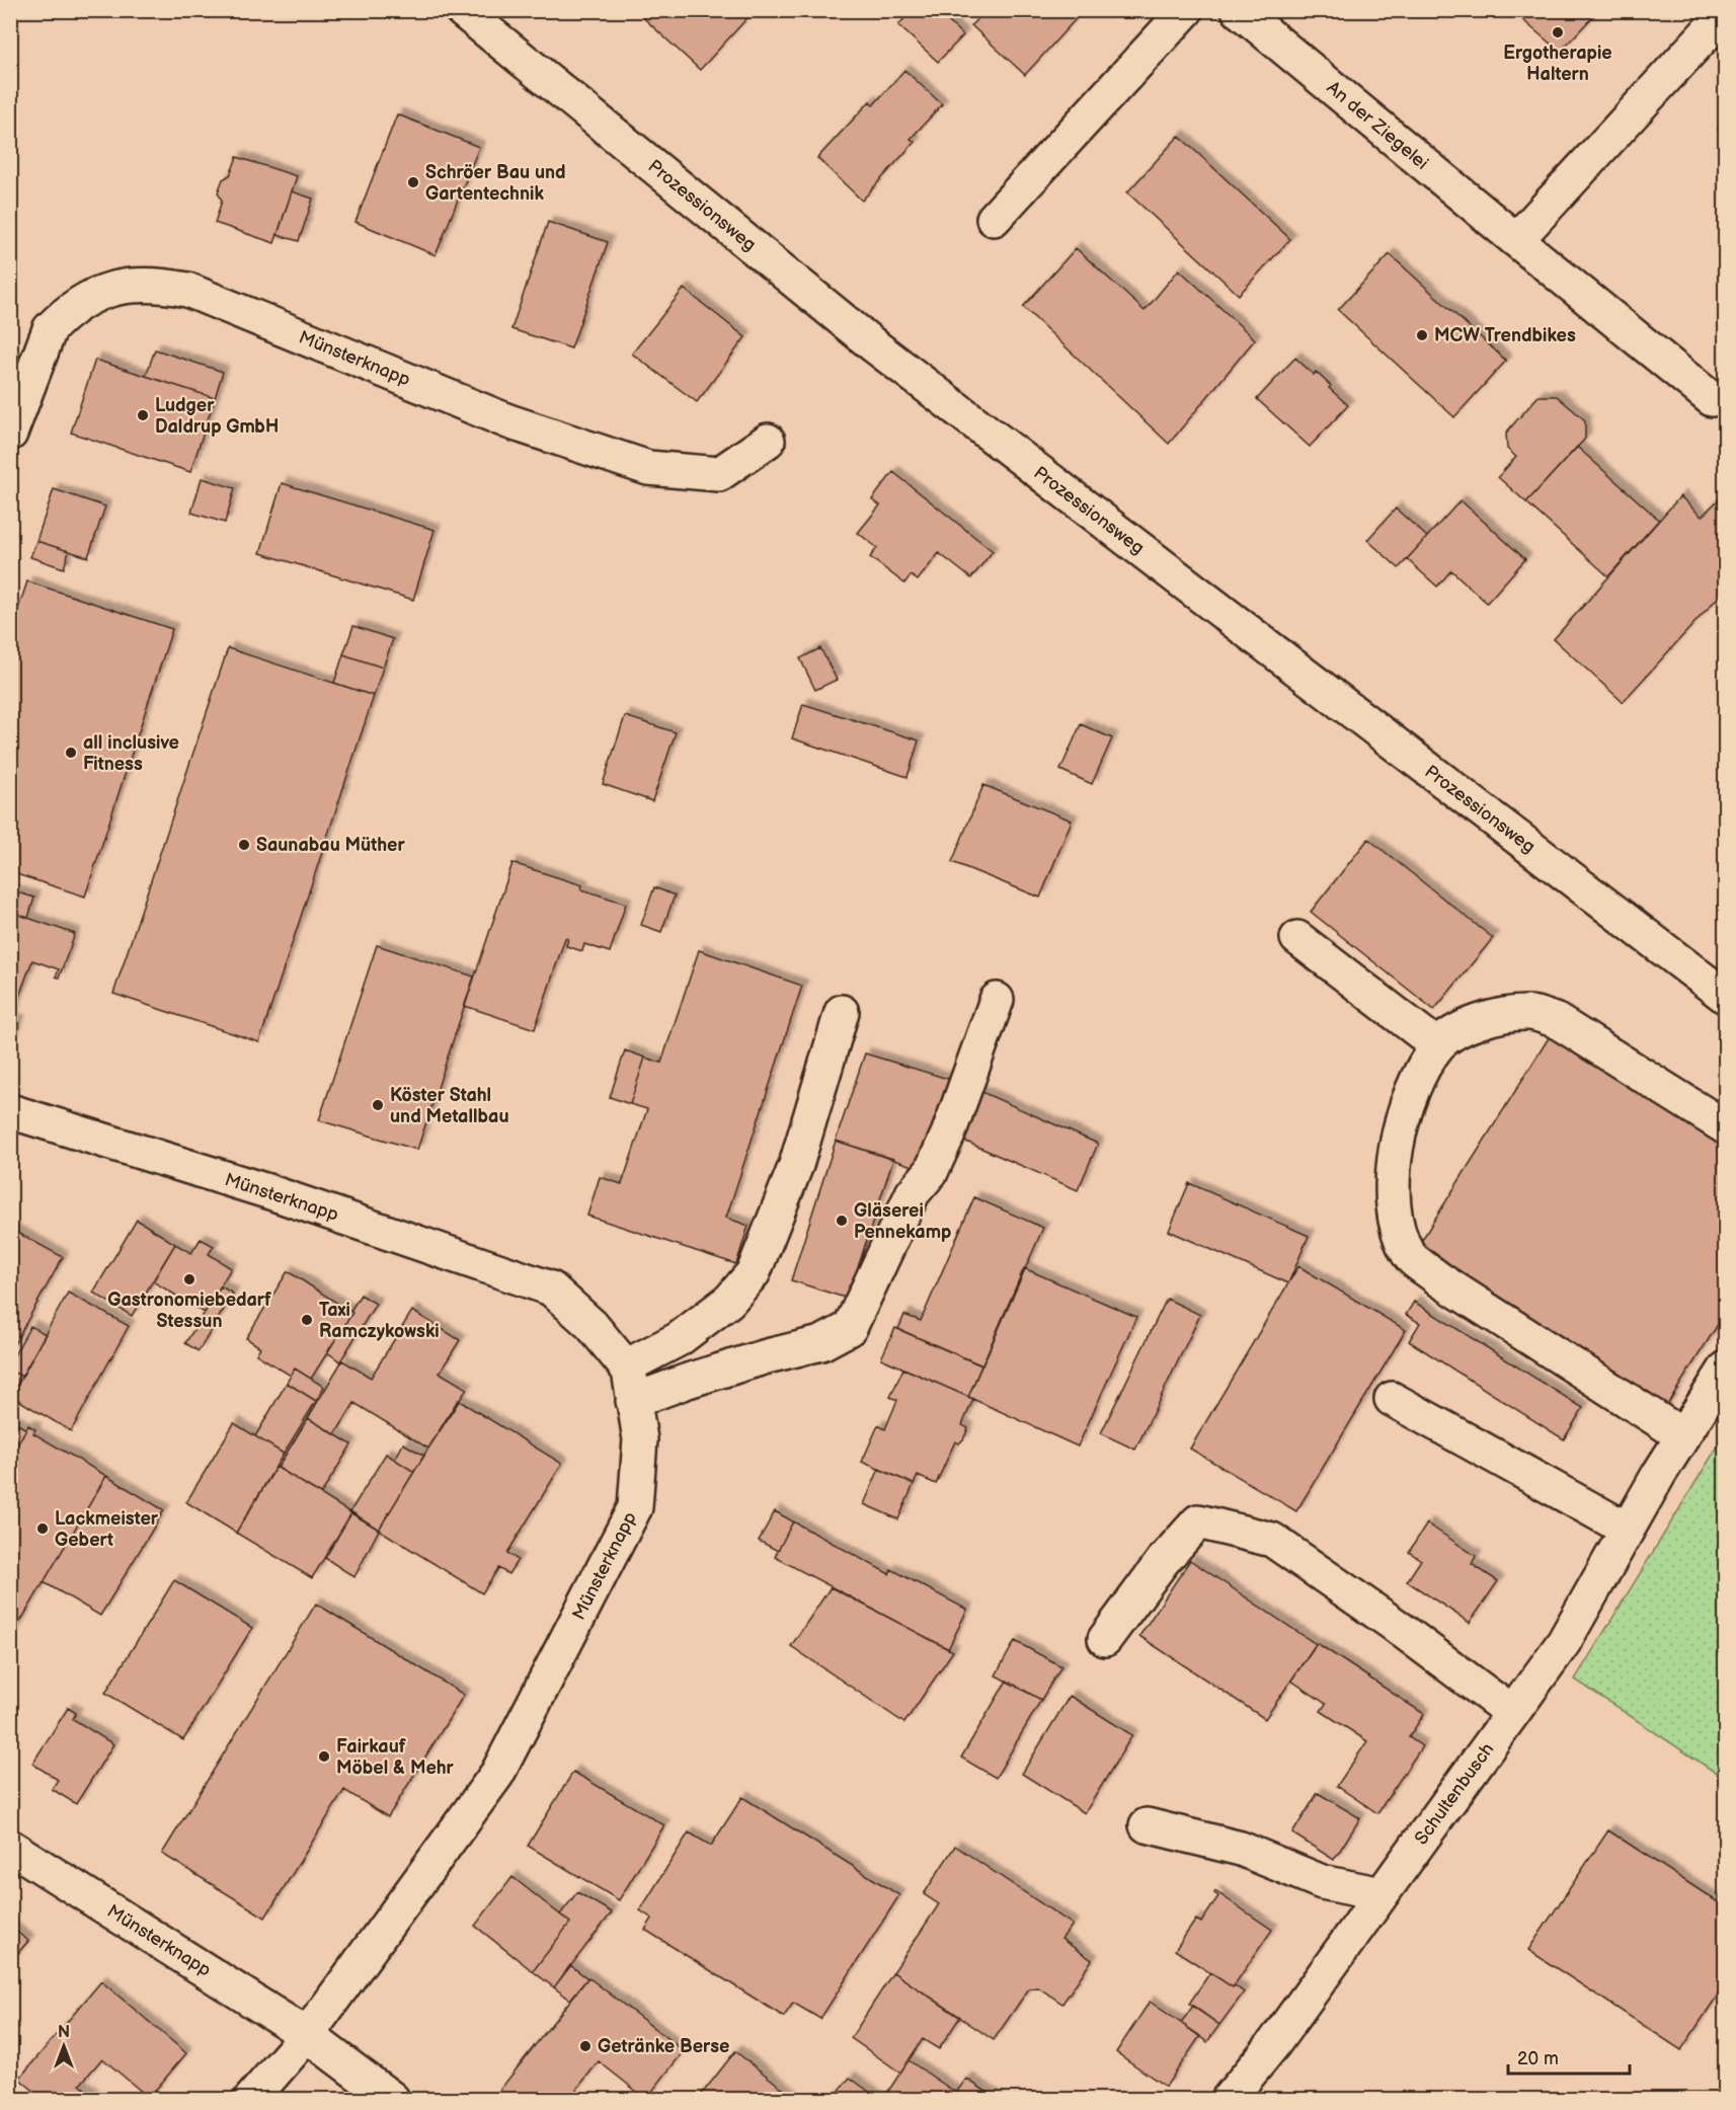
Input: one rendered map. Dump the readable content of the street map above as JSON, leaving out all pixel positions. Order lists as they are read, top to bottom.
{
  "streets": {
    "street": [
      "An der Ziegelei",
      "Prozessionsweg",
      "Münsterknapp",
      "Schultenbusch"
    ]
  },
  "places": [
    "Ergotherapie Haltern",
    "Schröer Bau und Gartentechnik",
    "MCW Trendbikes",
    "Ludger Daldrup GmbH",
    "all inclusive Fitness",
    "Saunabau Müther",
    "Köster Stahl und Metallbau",
    "Gläserei Pennekamp",
    "Gastronomiebedarf Stessun",
    "Taxi Ramczykowski",
    "Lackmeister Gebert",
    "Fairkauf Möbel & Mehr",
    "Getränke Berse"
  ],
  "scale_bar": "20 m",
  "north": "top"
}
